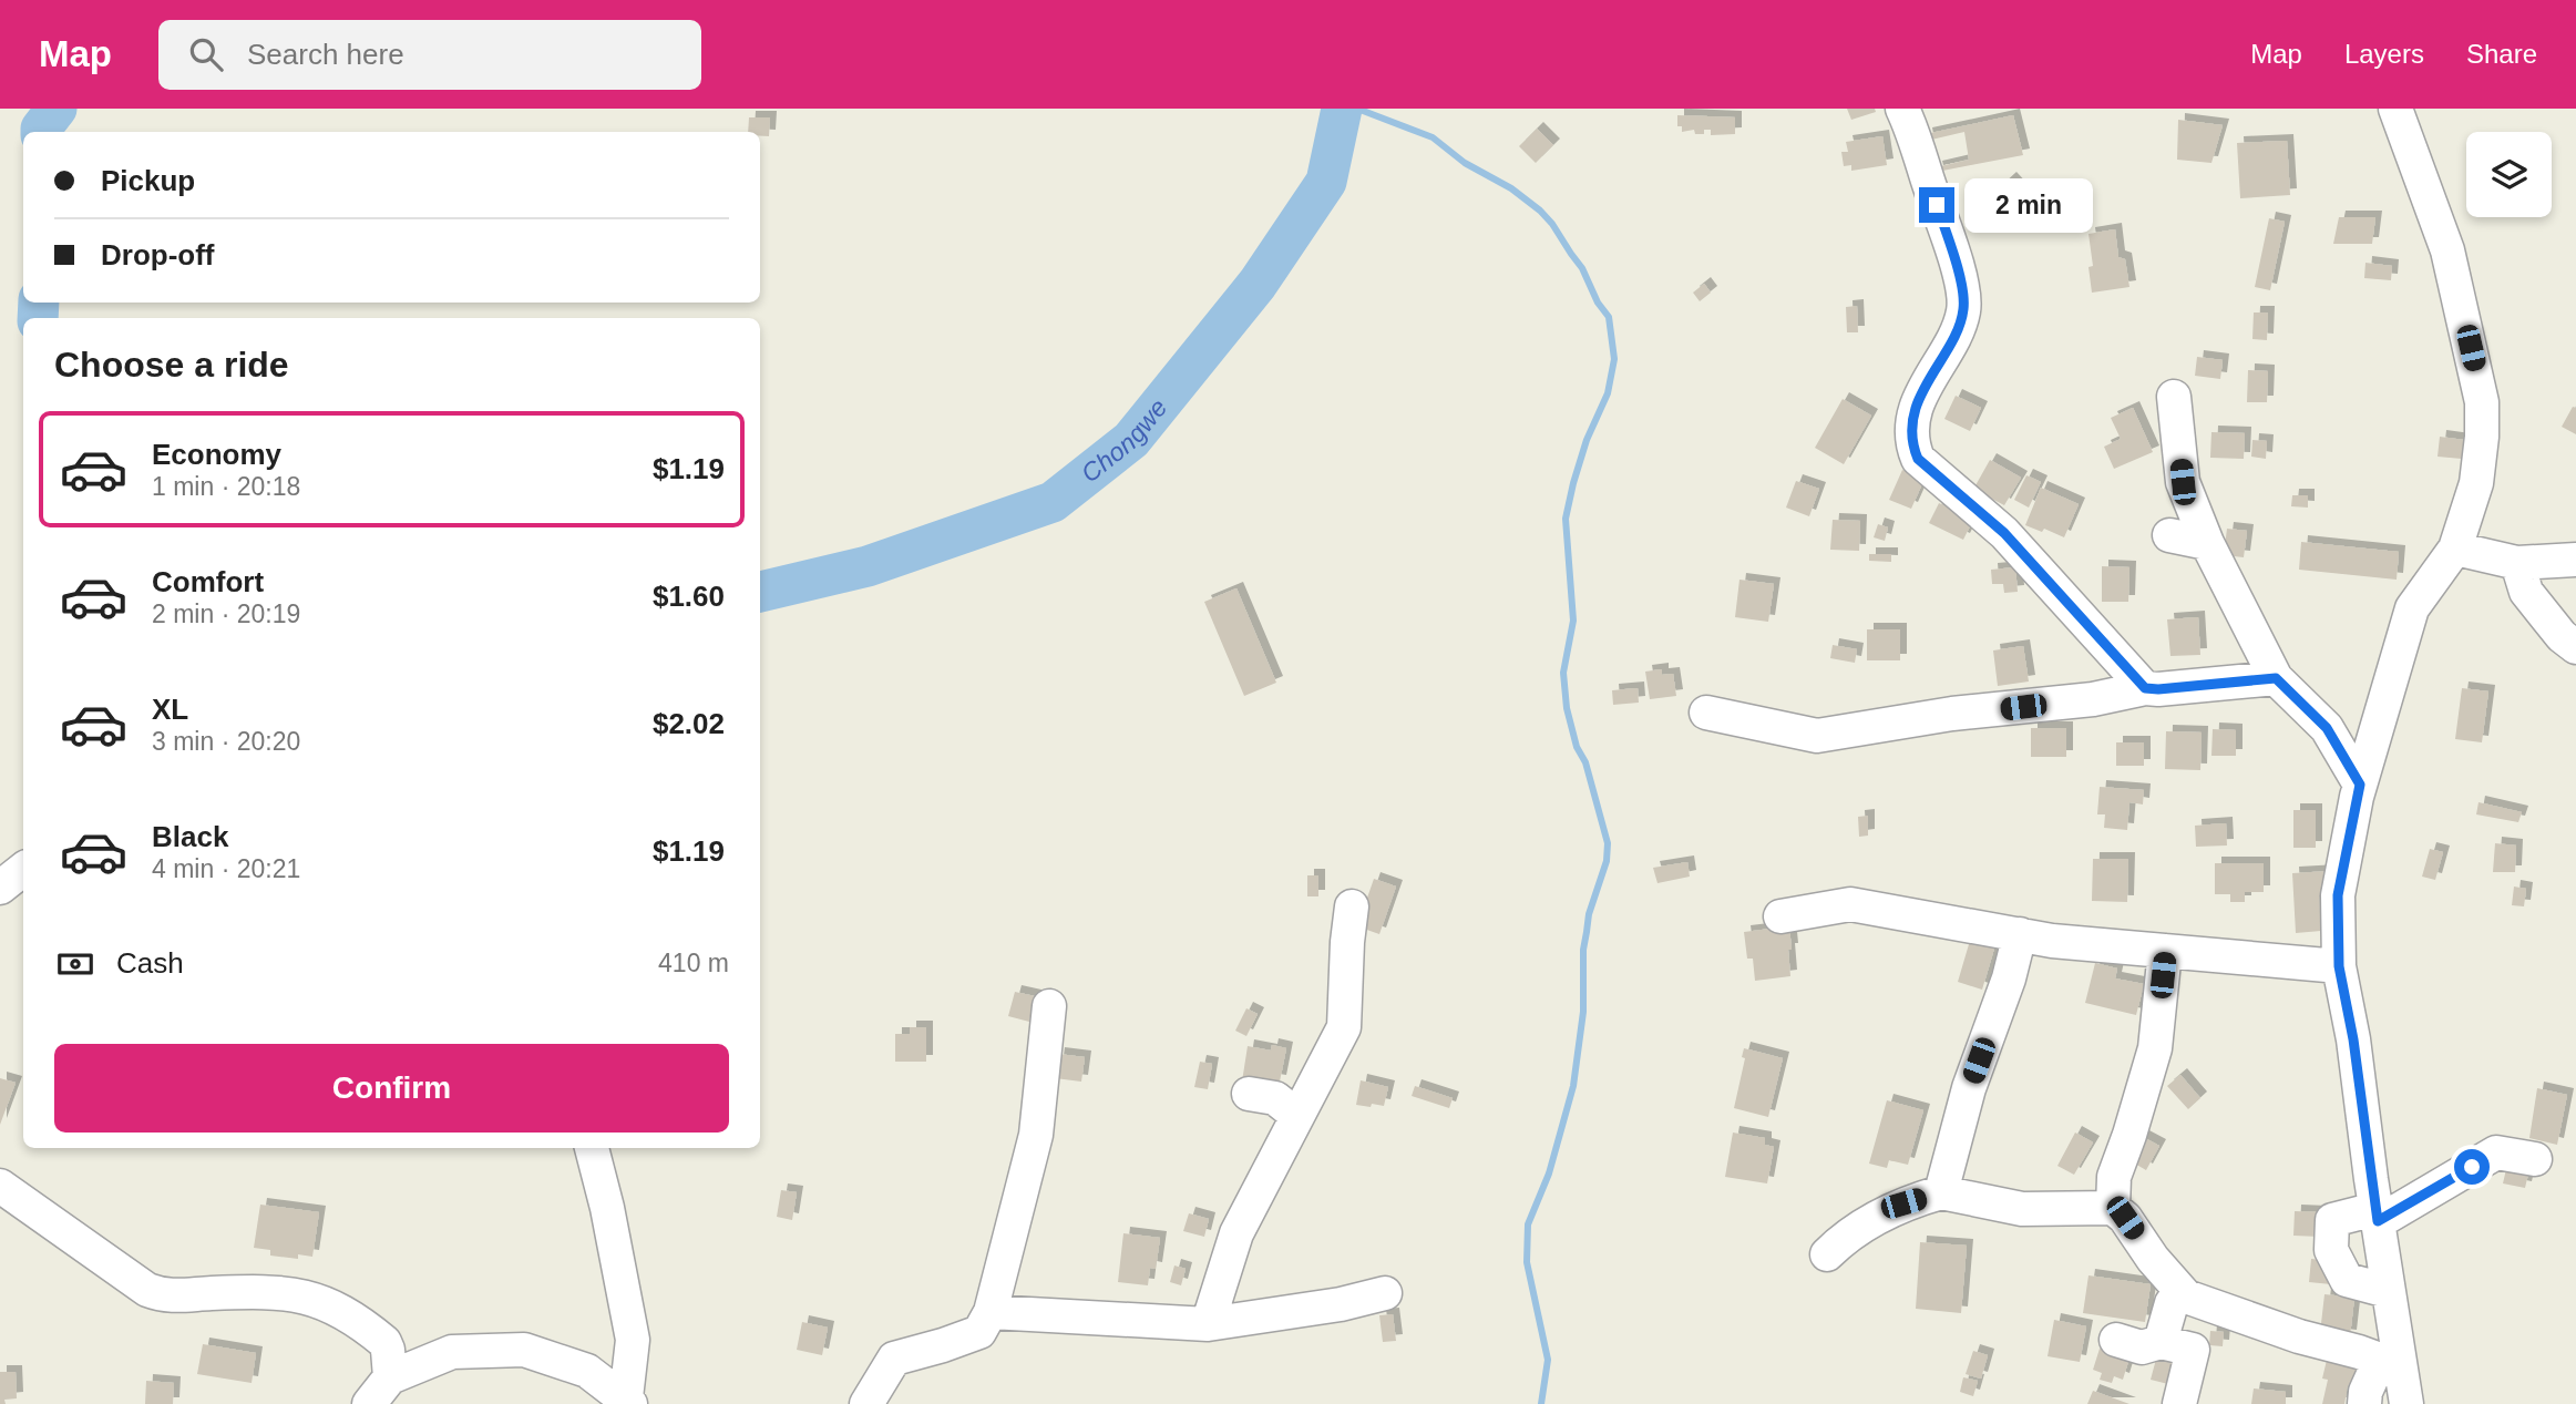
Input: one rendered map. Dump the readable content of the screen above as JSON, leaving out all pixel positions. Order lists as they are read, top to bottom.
{
  "water": ["Chongwe"],
  "page": {
    "header": "Map",
    "search": "Search here",
    "nav": ["Map", "Layers", "Share"],
    "banner": ["Pickup", "Drop-off"],
    "bubble": "2 min",
    "heading": "Choose a ride",
    "list": [
      {
        "name": "Economy",
        "note": "1 min · 20:18",
        "value": "$1.19"
      },
      {
        "name": "Comfort",
        "note": "2 min · 20:19",
        "value": "$1.60"
      },
      {
        "name": "XL",
        "note": "3 min · 20:20",
        "value": "$2.02"
      },
      {
        "name": "Black",
        "note": "4 min · 20:21",
        "value": "$1.19"
      }
    ],
    "pay": ["Cash", "410 m"],
    "buttons": "Confirm"
  }
}
